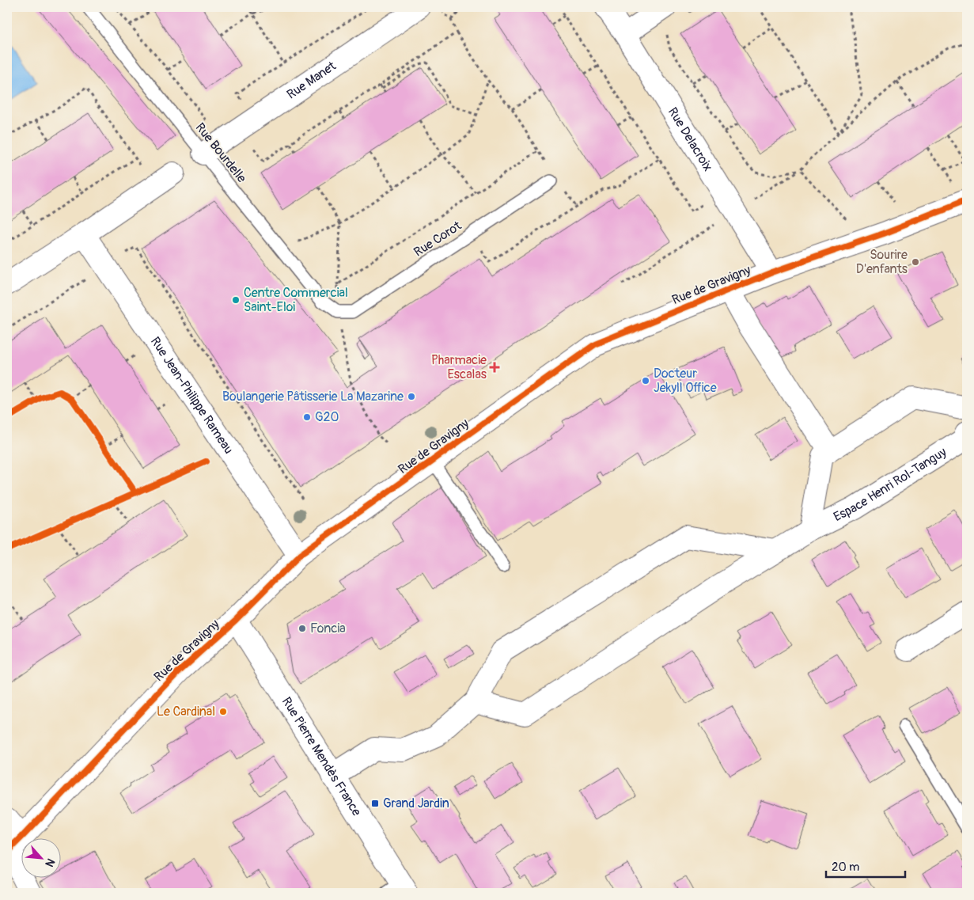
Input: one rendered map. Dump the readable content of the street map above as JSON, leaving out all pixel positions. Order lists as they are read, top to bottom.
{
  "streets": {
    "street": [
      "Rue Manet",
      "Rue Delacroix",
      "Rue de Gravigny",
      "Rue Jean-Philippe Rameau",
      "Espace Henri Rol-Tanguy",
      "Rue Pierre Mendès France"
    ],
    "lane": ["Rue Bourdelle", "Rue Corot"]
  },
  "crossings": [
    ["Rue Manet", "Rue Bourdelle"],
    ["Rue Delacroix", "Rue de Gravigny"],
    ["Rue Bourdelle", "Rue Corot"],
    ["Rue de Gravigny", "Rue Jean-Philippe Rameau"],
    ["Rue de Gravigny", "Rue Pierre Mendès France"]
  ],
  "places": {
    "other": [
      "Sourire D'enfants",
      "Centre Commercial Saint-Eloi",
      "Docteur Jekyll Office",
      "Boulangerie Pâtisserie La Mazarine",
      "G20",
      "Foncia",
      "Le Cardinal"
    ],
    "health": ["Pharmacie Escalas"],
    "transit": ["Grand Jardin"]
  },
  "scale_bar": "20 m",
  "north": "bottom right"
}
